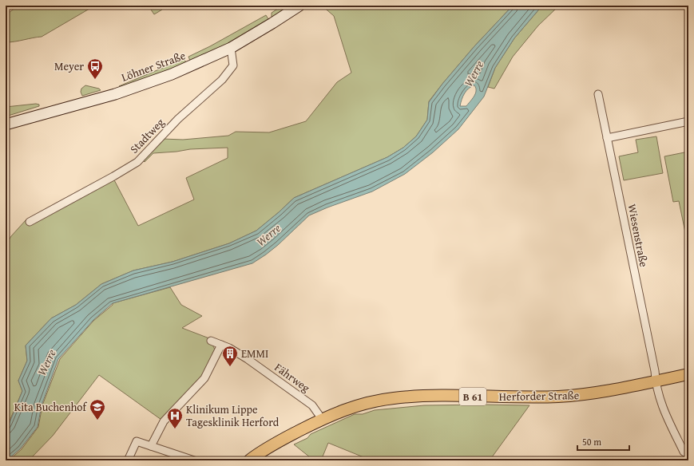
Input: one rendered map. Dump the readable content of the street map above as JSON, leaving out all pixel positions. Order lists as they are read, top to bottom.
{
  "streets": {
    "main road": ["Löhner Straße", "Herforder Straße", "B 61"],
    "street": ["Stadtweg", "Wiesenstraße", "Fährweg"]
  },
  "crossings": [
    ["Löhner Straße", "Stadtweg"],
    ["Wiesenstraße", "Herforder Straße"],
    ["Fährweg", "Herforder Straße"]
  ],
  "water": ["Werre"],
  "places": {
    "bus stop": ["Meyer"],
    "building": ["EMMI"],
    "school or university": ["Kita Buchenhof"],
    "hospital": ["Klinikum Lippe Tagesklinik Herford"]
  },
  "scale_bar": "50 m"
}
